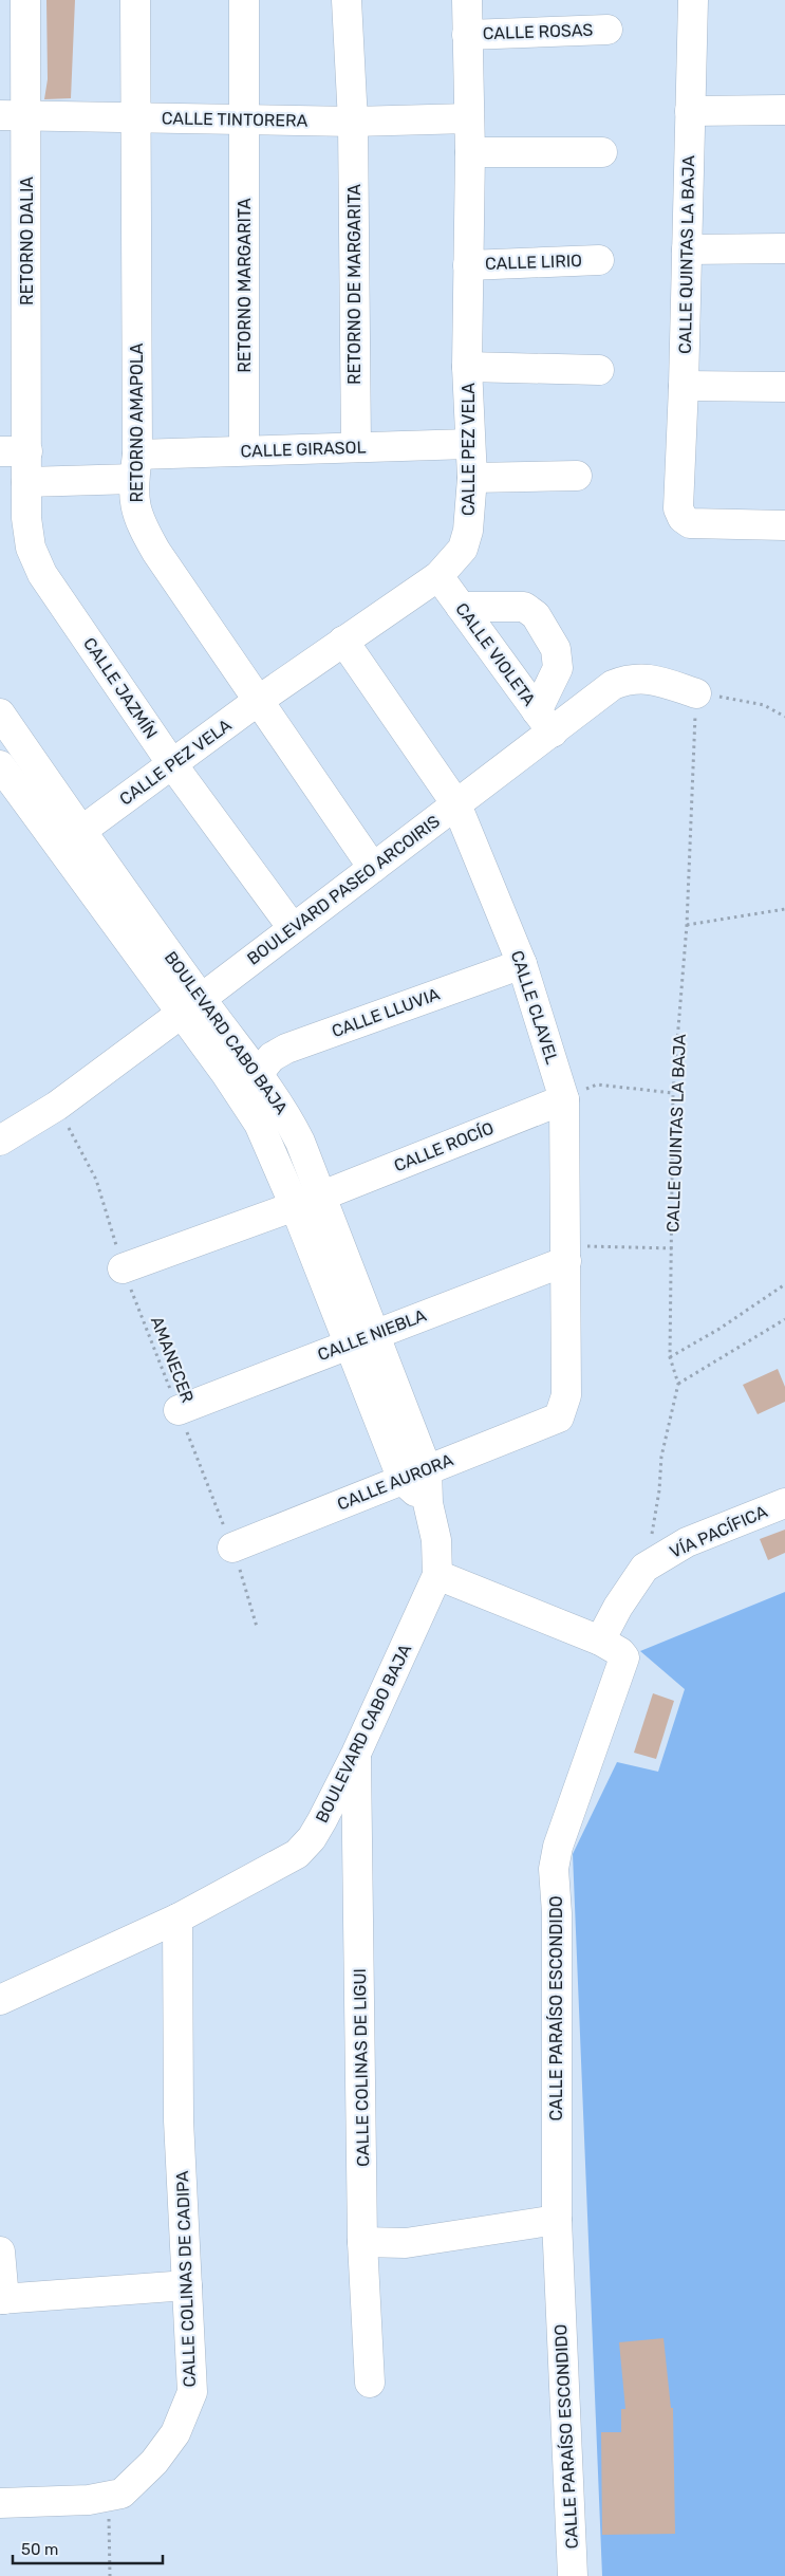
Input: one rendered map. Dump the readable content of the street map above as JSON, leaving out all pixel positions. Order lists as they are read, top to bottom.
{
  "streets": {
    "street": [
      "CALLE ROSAS",
      "CALLE TINTORERA",
      "RETORNO DALIA",
      "CALLE QUINTAS LA BAJA",
      "CALLE LIRIO",
      "RETORNO DE MARGARITA",
      "RETORNO MARGARITA",
      "RETORNO AMAPOLA",
      "CALLE GIRASOL",
      "CALLE PEZ VELA",
      "CALLE VIOLETA",
      "CALLE JAZMÍN",
      "BOULEVARD PASEO ARCOIRIS",
      "CALLE CLAVEL",
      "CALLE LLUVIA",
      "BOULEVARD CABO BAJA",
      "CALLE ROCÍO",
      "CALLE NIEBLA",
      "CALLE AURORA",
      "VÍA PACÍFICA",
      "CALLE PARAÍSO ESCONDIDO",
      "CALLE COLINAS DE LIGUI",
      "CALLE COLINAS DE CADIPA"
    ],
    "path": ["AMANECER"]
  },
  "crossings": [
    ["CALLE ROSAS", "CALLE PEZ VELA"],
    ["CALLE TINTORERA", "RETORNO DALIA"],
    ["CALLE TINTORERA", "RETORNO DE MARGARITA"],
    ["CALLE TINTORERA", "RETORNO MARGARITA"],
    ["CALLE TINTORERA", "RETORNO AMAPOLA"],
    ["CALLE TINTORERA", "CALLE PEZ VELA"],
    ["RETORNO DALIA", "CALLE GIRASOL"],
    ["RETORNO DALIA", "CALLE JAZMÍN"],
    ["CALLE QUINTAS LA BAJA", "BOULEVARD PASEO ARCOIRIS"],
    ["CALLE LIRIO", "CALLE PEZ VELA"],
    ["RETORNO DE MARGARITA", "CALLE GIRASOL"],
    ["RETORNO MARGARITA", "CALLE GIRASOL"],
    ["RETORNO AMAPOLA", "CALLE GIRASOL"],
    ["RETORNO AMAPOLA", "CALLE PEZ VELA"],
    ["RETORNO AMAPOLA", "BOULEVARD PASEO ARCOIRIS"],
    ["CALLE GIRASOL", "CALLE PEZ VELA"],
    ["CALLE GIRASOL", "CALLE JAZMÍN"],
    ["CALLE PEZ VELA", "CALLE VIOLETA"],
    ["CALLE PEZ VELA", "CALLE JAZMÍN"],
    ["CALLE PEZ VELA", "CALLE CLAVEL"],
    ["CALLE PEZ VELA", "BOULEVARD CABO BAJA"],
    ["CALLE VIOLETA", "BOULEVARD PASEO ARCOIRIS"],
    ["CALLE JAZMÍN", "BOULEVARD PASEO ARCOIRIS"],
    ["BOULEVARD PASEO ARCOIRIS", "CALLE CLAVEL"],
    ["BOULEVARD PASEO ARCOIRIS", "BOULEVARD CABO BAJA"],
    ["BOULEVARD PASEO ARCOIRIS", "AMANECER"],
    ["CALLE CLAVEL", "CALLE LLUVIA"],
    ["CALLE CLAVEL", "CALLE ROCÍO"],
    ["CALLE CLAVEL", "CALLE NIEBLA"],
    ["CALLE CLAVEL", "CALLE AURORA"],
    ["CALLE LLUVIA", "BOULEVARD CABO BAJA"],
    ["BOULEVARD CABO BAJA", "CALLE ROCÍO"],
    ["BOULEVARD CABO BAJA", "CALLE NIEBLA"],
    ["BOULEVARD CABO BAJA", "CALLE AURORA"],
    ["BOULEVARD CABO BAJA", "CALLE PARAÍSO ESCONDIDO"],
    ["BOULEVARD CABO BAJA", "CALLE COLINAS DE LIGUI"],
    ["BOULEVARD CABO BAJA", "CALLE COLINAS DE CADIPA"],
    ["CALLE NIEBLA", "AMANECER"],
    ["AMANECER", "CALLE AURORA"],
    ["VÍA PACÍFICA", "CALLE PARAÍSO ESCONDIDO"]
  ],
  "scale_bar": "50 m"
}
